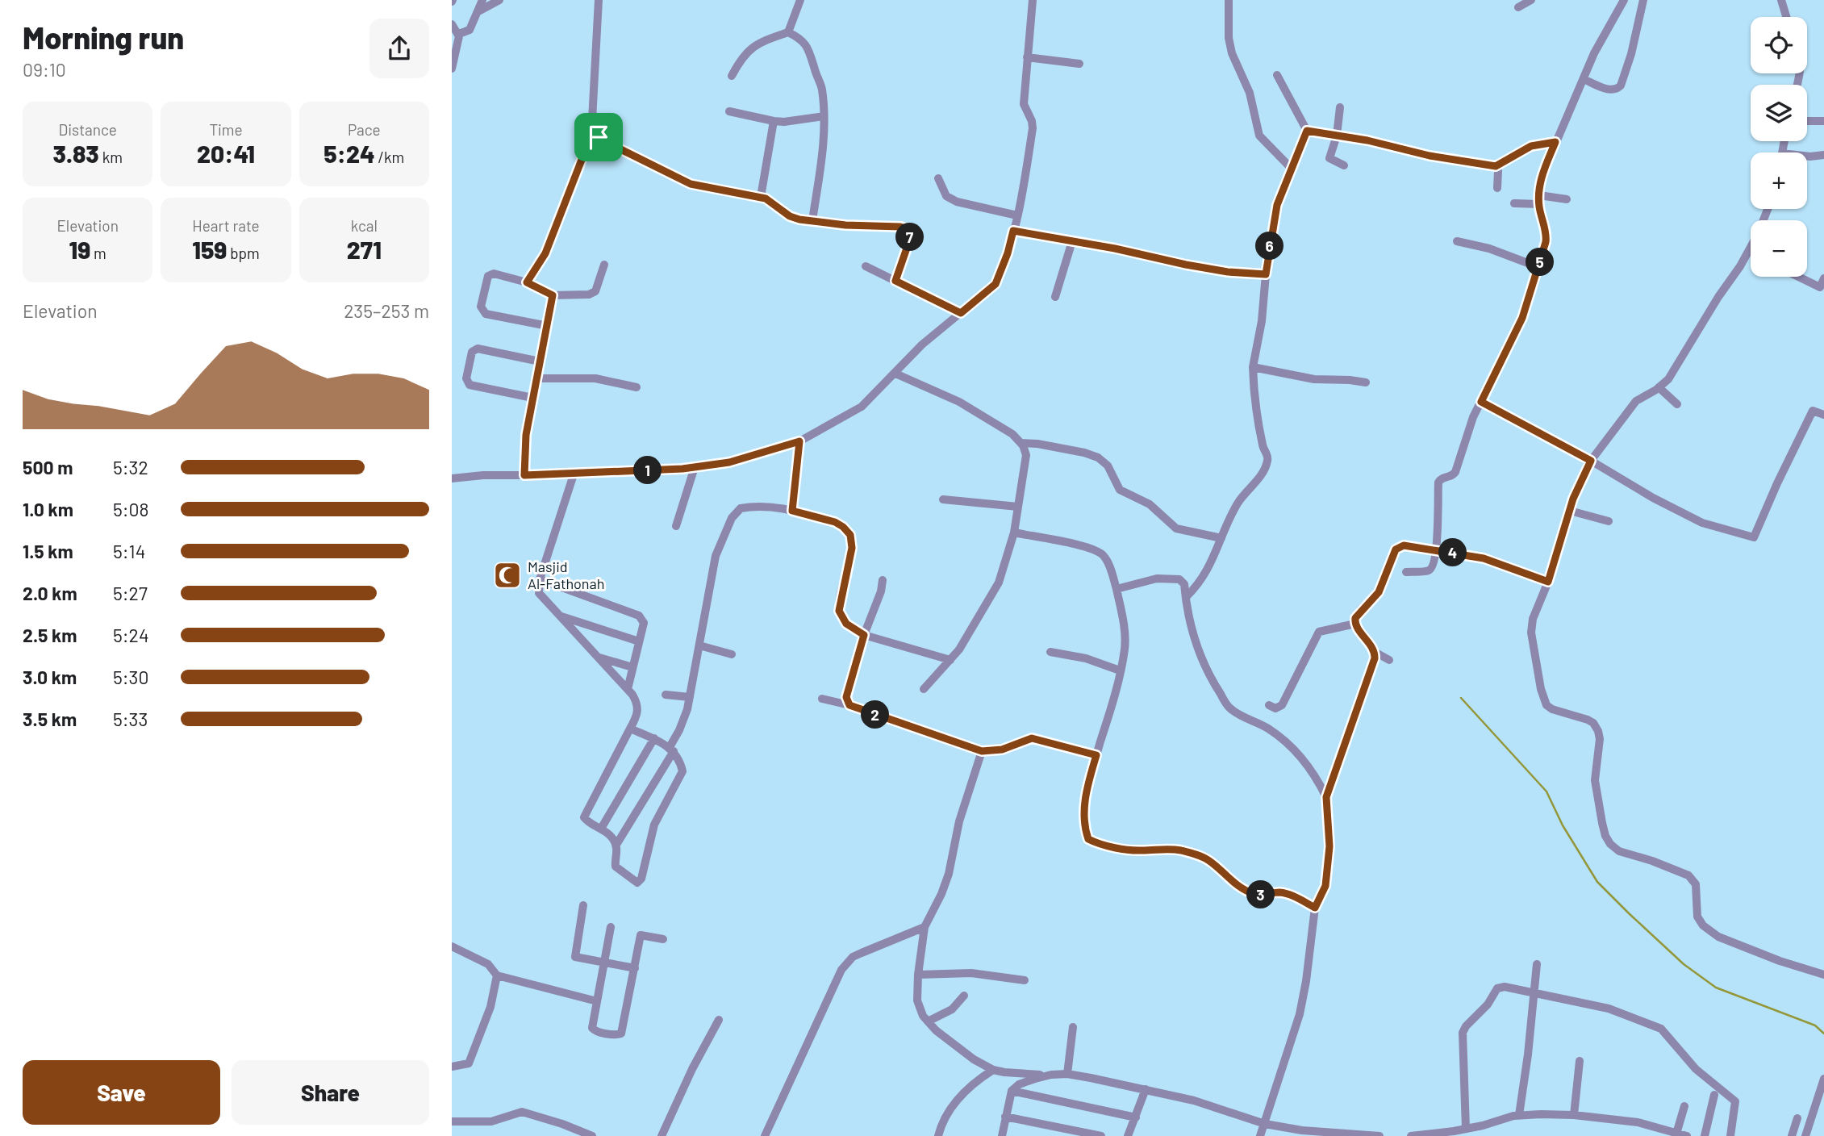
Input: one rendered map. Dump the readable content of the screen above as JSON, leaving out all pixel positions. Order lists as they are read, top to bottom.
{
  "places": {
    "mosque": ["Masjid Al-Fathonah"]
  },
  "page": {
    "heading": ["Morning run", "09:10"],
    "map_buttons": ["+", "−"],
    "stats": [
      ["Distance", "3.83 km"],
      ["Time", "20:41"],
      ["Pace", "5:24 /km"],
      ["Elevation", "19 m"],
      ["Heart rate", "159 bpm"],
      ["kcal", "271"]
    ],
    "pins": [
      "7",
      "6",
      "5",
      "1",
      "4",
      "2",
      "3"
    ],
    "chart": ["Elevation", "235–253 m"],
    "list": [
      {
        "name": "500 m",
        "note": "5:32"
      },
      {
        "name": "1.0 km",
        "note": "5:08"
      },
      {
        "name": "1.5 km",
        "note": "5:14"
      },
      {
        "name": "2.0 km",
        "note": "5:27"
      },
      {
        "name": "2.5 km",
        "note": "5:24"
      },
      {
        "name": "3.0 km",
        "note": "5:30"
      },
      {
        "name": "3.5 km",
        "note": "5:33"
      }
    ],
    "buttons": ["Save", "Share"]
  }
}
